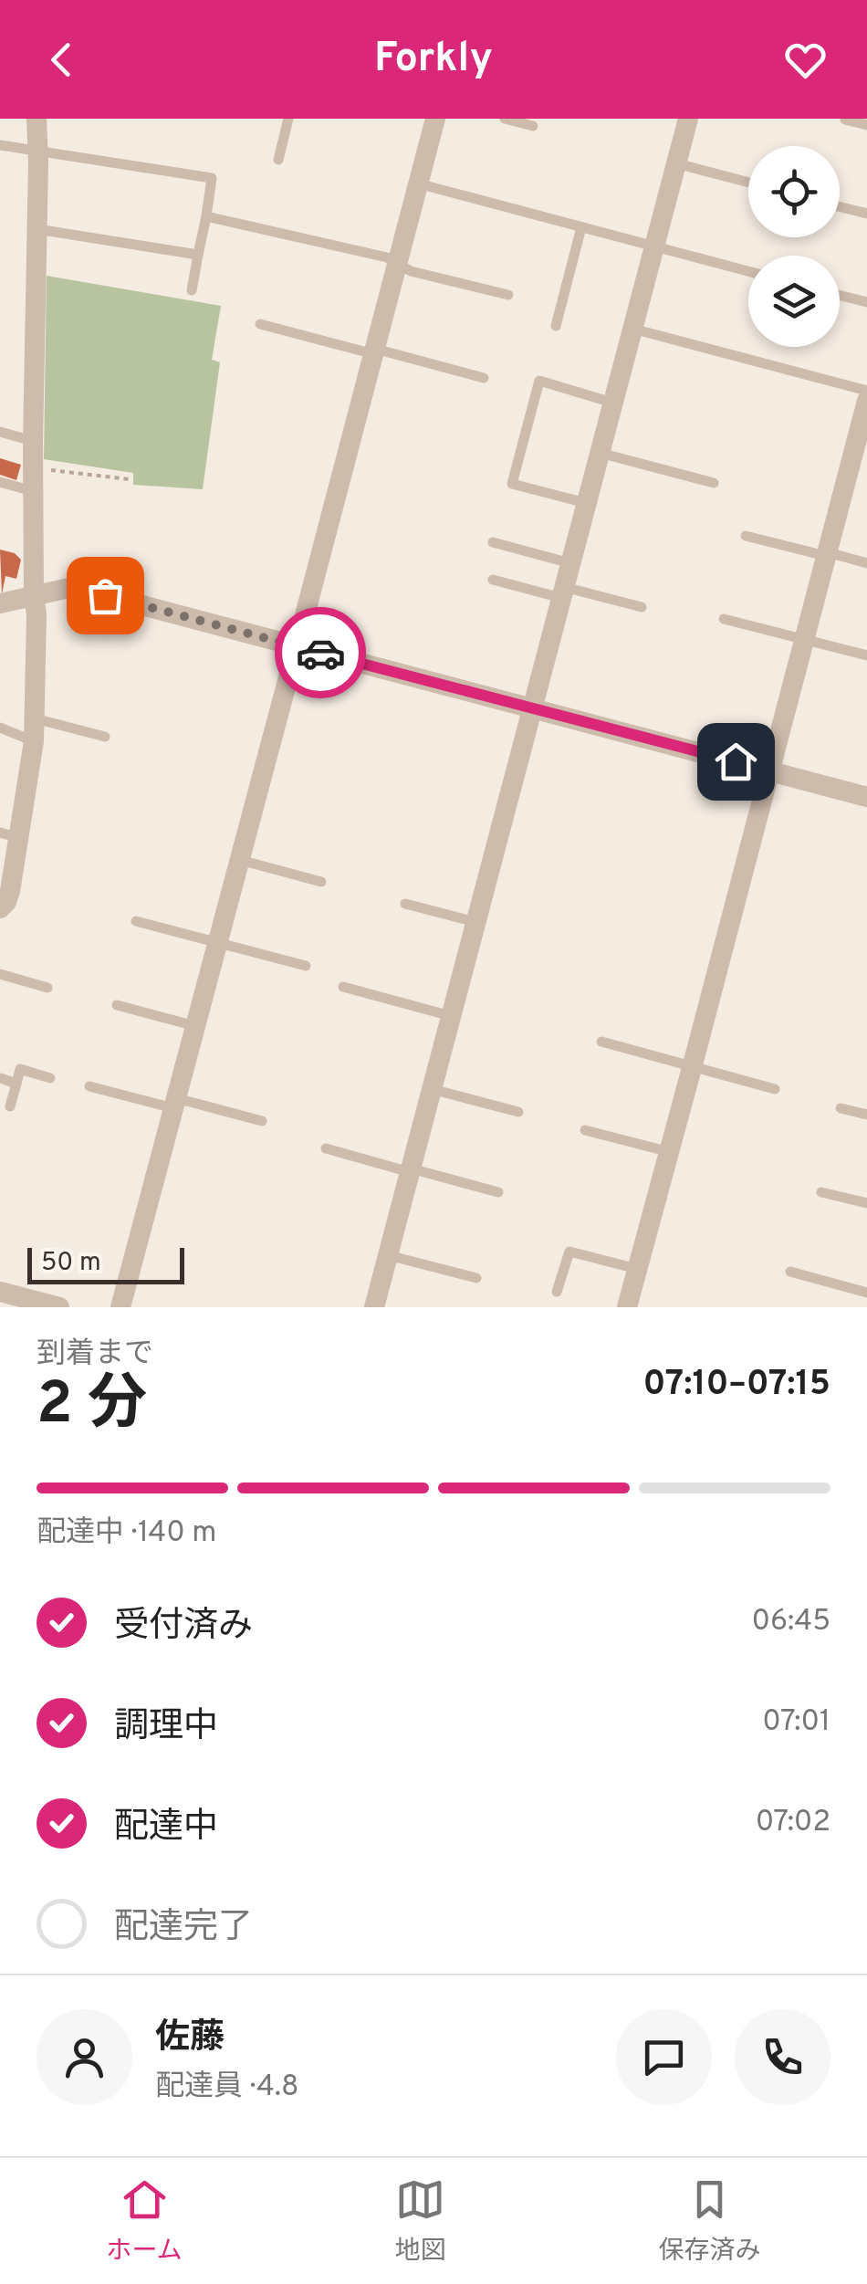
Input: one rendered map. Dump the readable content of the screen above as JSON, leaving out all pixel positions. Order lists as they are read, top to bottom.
{
  "scale_bar": "50 m",
  "page": {
    "header": "Forkly",
    "scale": "50 m",
    "heading": ["2 分", "到着まで", "07:10–07:15"],
    "panel": ["佐藤", "配達員 · 4.8"],
    "bar": "配達中 · 140 m",
    "list": [
      ["受付済み", "06:45"],
      ["調理中", "07:01"],
      ["配達中", "07:02"],
      "配達完了"
    ],
    "tabs": ["ホーム", "地図", "保存済み"]
  }
}
